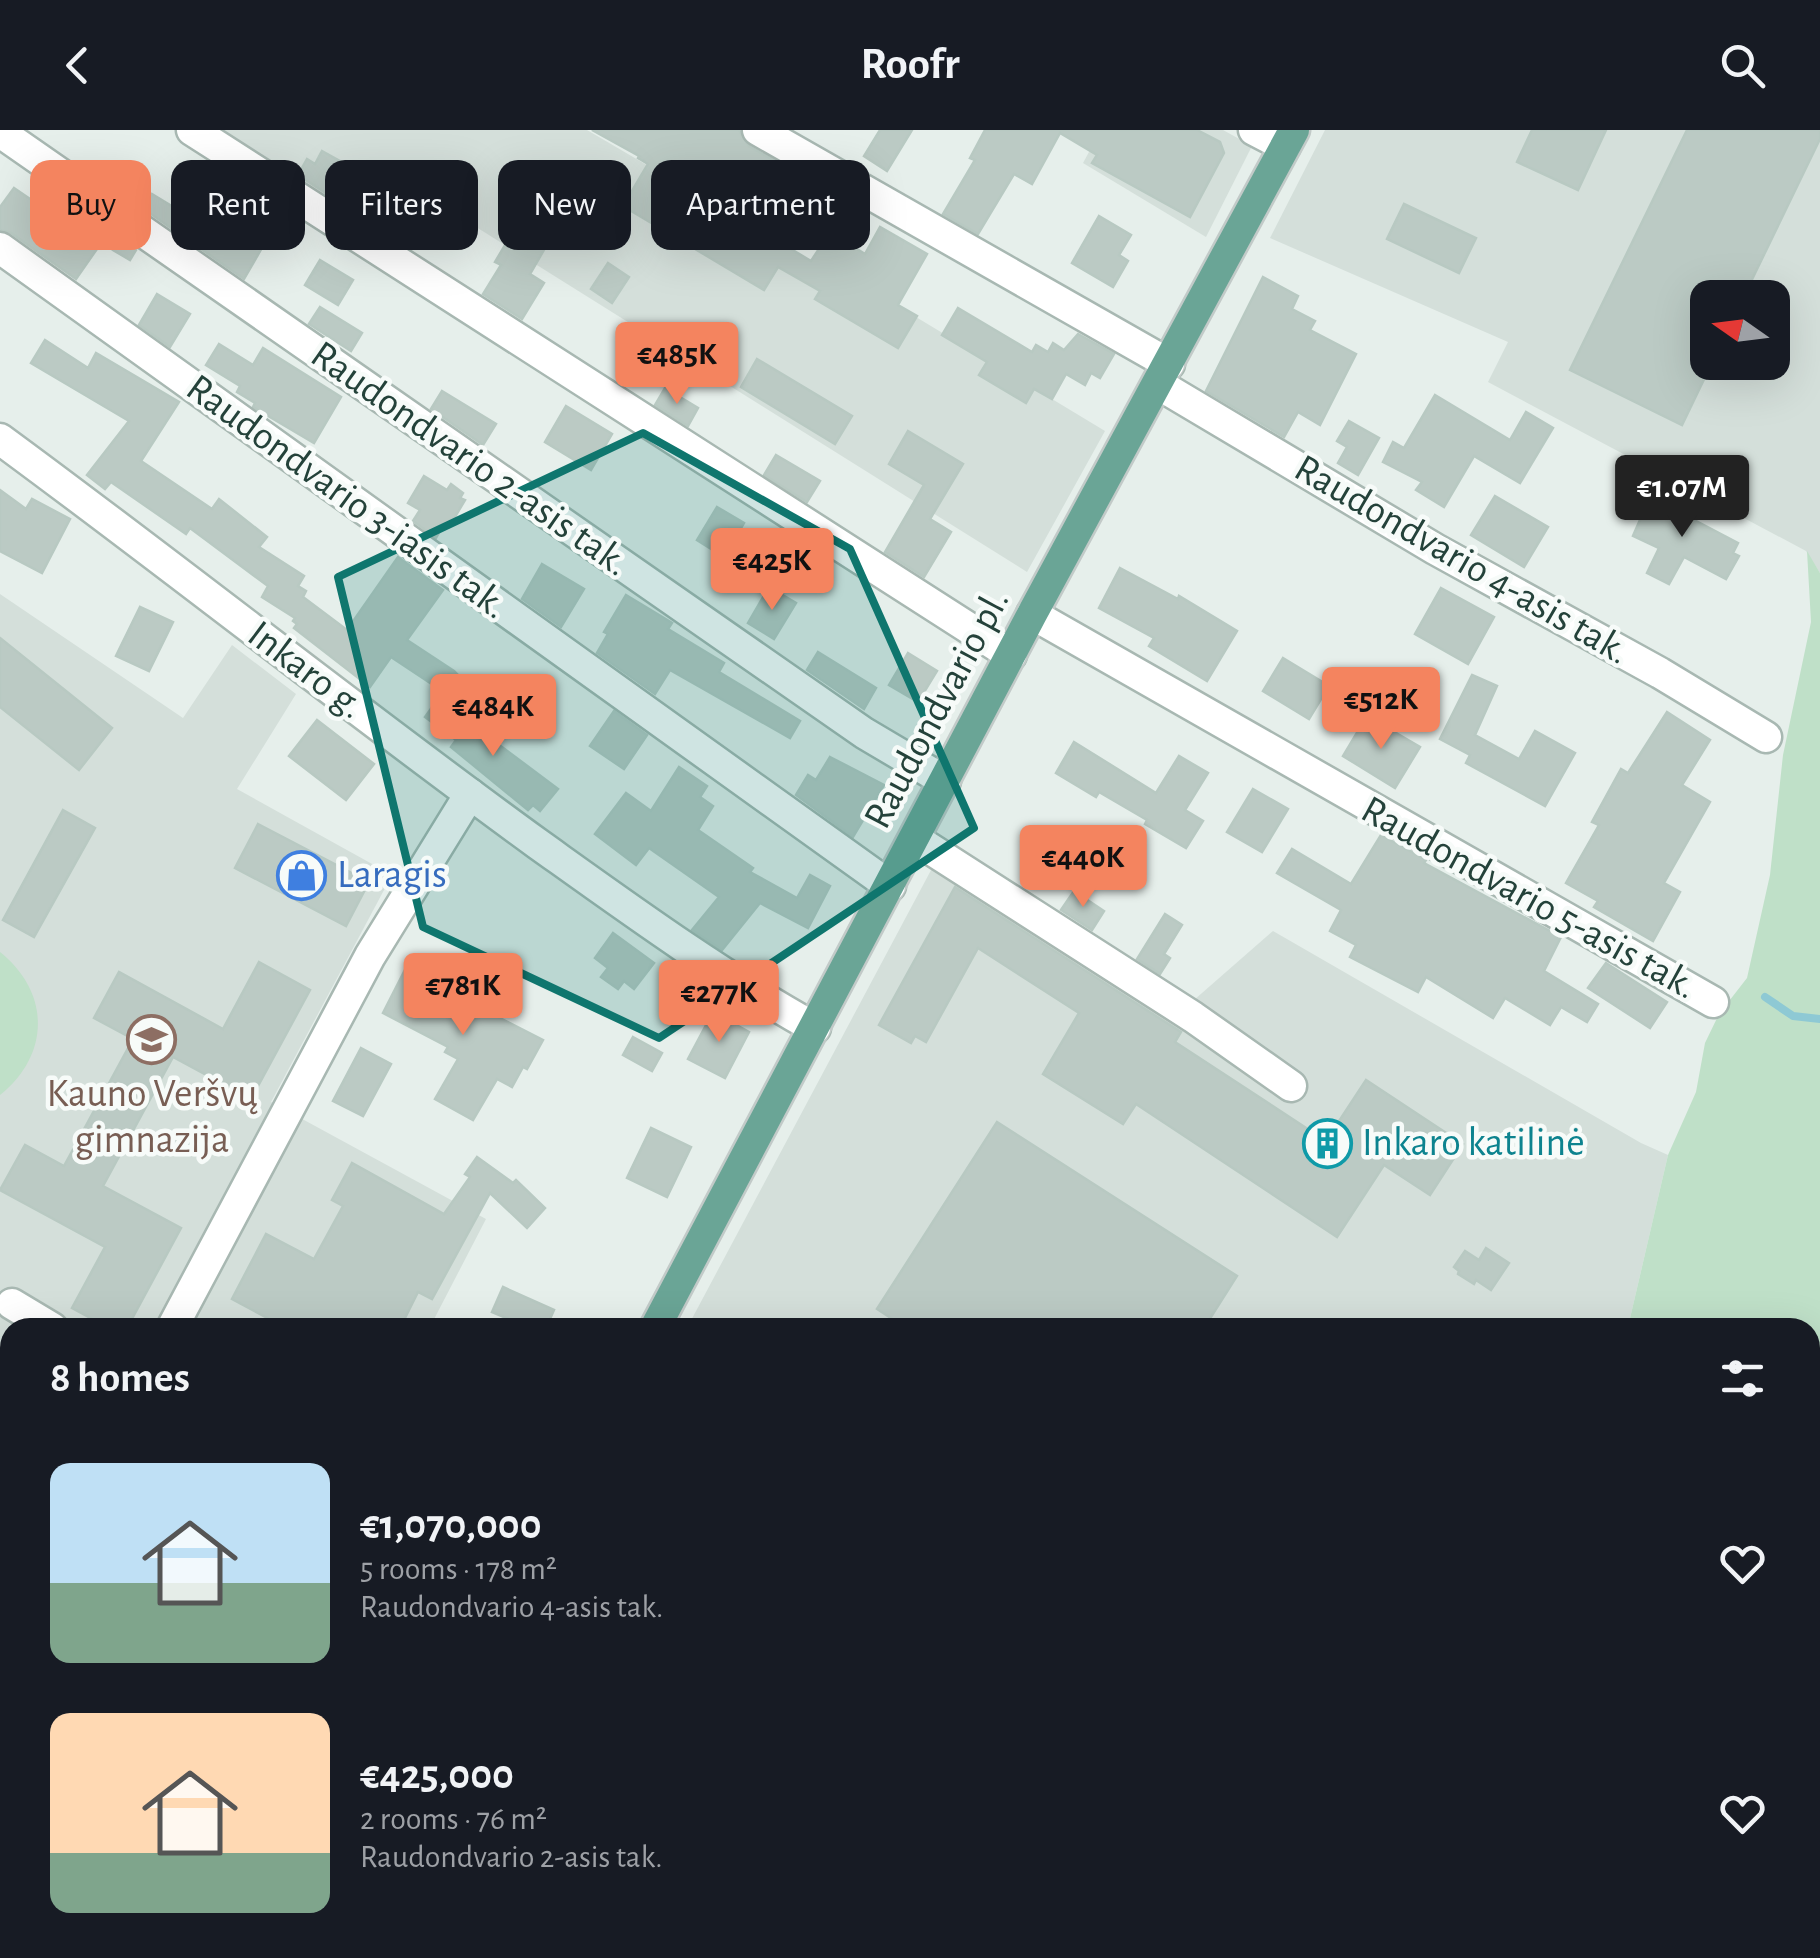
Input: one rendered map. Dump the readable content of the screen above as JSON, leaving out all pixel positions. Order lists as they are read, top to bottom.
{
  "streets": {
    "main road": ["Raudondvario pl."],
    "street": [
      "Raudondvario 2-asis tak.",
      "Raudondvario 3-iasis tak.",
      "Raudondvario 4-asis tak.",
      "Inkaro g.",
      "Raudondvario 5-asis tak."
    ]
  },
  "crossings": [
    ["Raudondvario 2-asis tak.", "Raudondvario pl."],
    ["Raudondvario 3-iasis tak.", "Raudondvario pl."],
    ["Raudondvario 4-asis tak.", "Raudondvario pl."],
    ["Inkaro g.", "Raudondvario pl."],
    ["Raudondvario pl.", "Raudondvario 5-asis tak."]
  ],
  "places": {
    "shop": ["Laragis"],
    "school or university": ["Kauno Veršvų gimnazija"],
    "building": ["Inkaro katilinė"]
  },
  "north": "left",
  "page": {
    "header": "Roofr",
    "chip": [
      "Buy",
      "Rent",
      "Filters",
      "New",
      "Apartment"
    ],
    "price": [
      "€485K",
      "€1.07M",
      "€425K",
      "€512K",
      "€484K",
      "€440K",
      "€781K",
      "€277K"
    ],
    "heading": "8 homes",
    "list": [
      {
        "name": "€1,070,000",
        "note": "5 rooms · 178 m² · Raudondvario 4-asis tak."
      },
      {
        "name": "€425,000",
        "note": "2 rooms · 76 m² · Raudondvario 2-asis tak."
      }
    ]
  }
}
